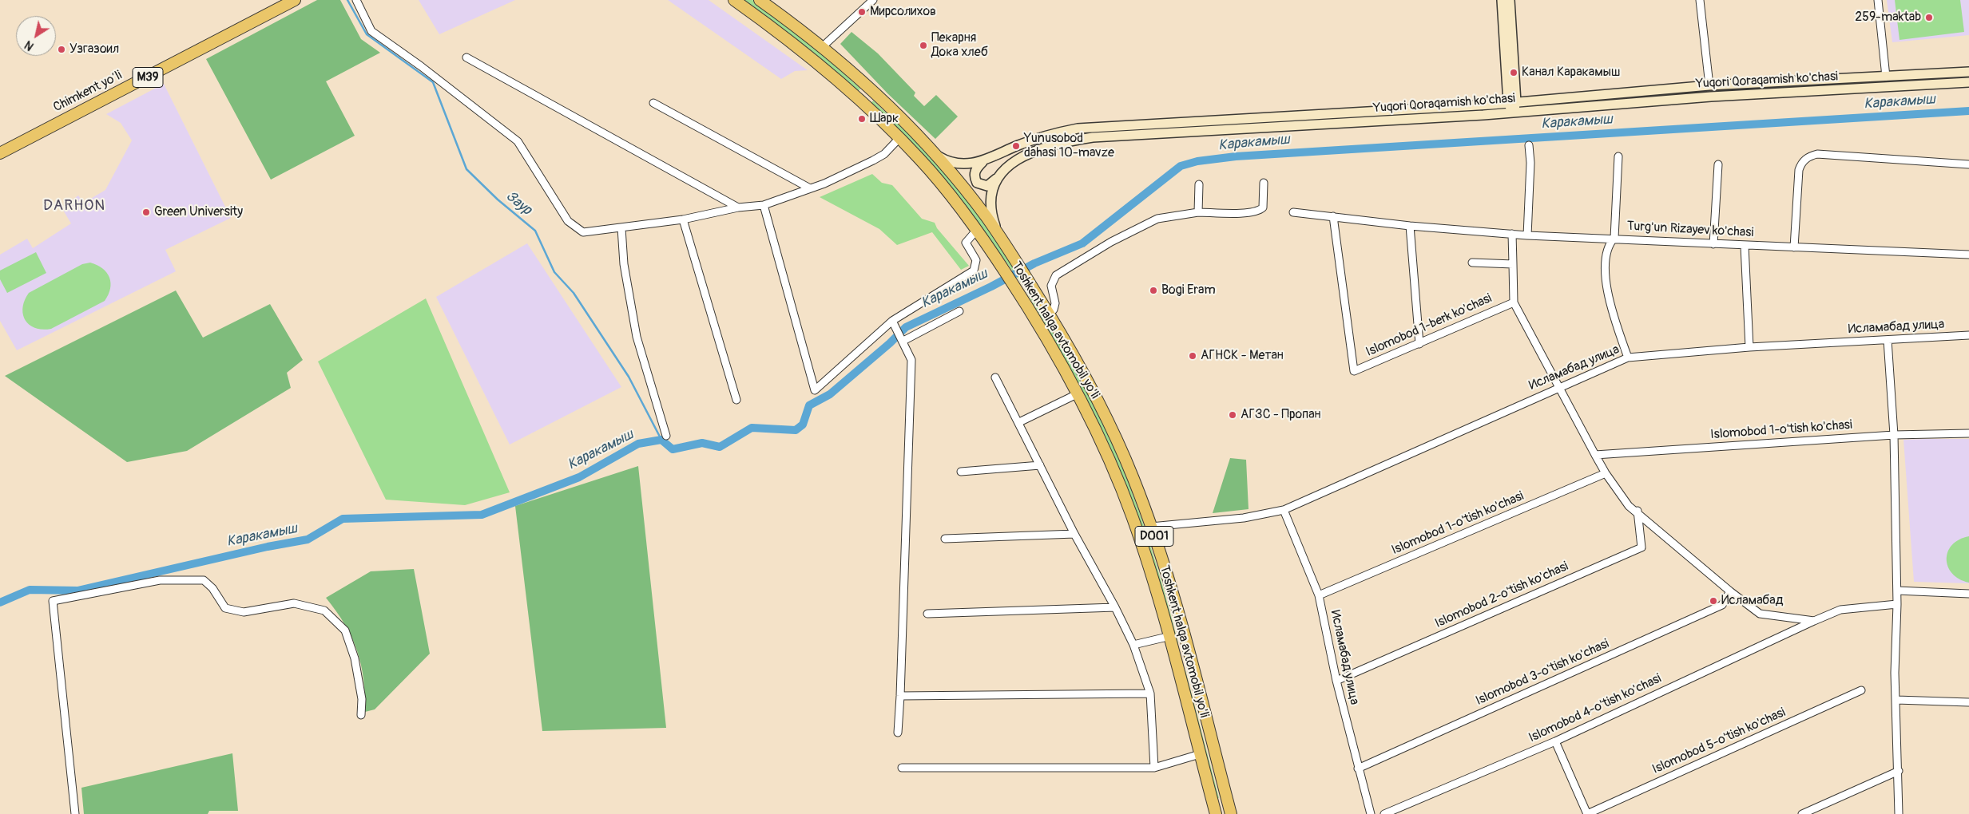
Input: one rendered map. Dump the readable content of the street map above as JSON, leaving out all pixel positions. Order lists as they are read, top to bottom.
{
  "streets": {
    "highway": [
      "M39",
      "Chimkent yo‘li",
      "Toshkent halqa avtomobil yo'li",
      "D001"
    ],
    "main road": ["Yuqori Qoraqamish ko'chasi"],
    "street": [
      "Turg'un Rizayev ko'chasi",
      "Islomobod 1-berk ko'chasi",
      "Исламабад улица",
      "Islomobod 1-o'tish ko'chasi",
      "Islomobod 2-o'tish ko'chasi",
      "Islomobod 3-o'tish ko'chasi",
      "Islomobod 4-o'tish ko'chasi",
      "Islomobod 5-o'tish ko'chasi"
    ]
  },
  "crossings": [
    ["Yuqori Qoraqamish ko'chasi", "Toshkent halqa avtomobil yo'li"],
    ["Turg'un Rizayev ko'chasi", "Islomobod 1-berk ko'chasi"],
    ["Исламабад улица", "Toshkent halqa avtomobil yo'li"],
    ["Исламабад улица", "Islomobod 1-o'tish ko'chasi"],
    ["Исламабад улица", "Islomobod 2-o'tish ko'chasi"],
    ["Исламабад улица", "Islomobod 3-o'tish ko'chasi"]
  ],
  "districts": ["DARHON"],
  "water": ["Каракамыш", "Заур"],
  "places": [
    "Мирсолихов",
    "259-maktab",
    "Пекарня Дока хлеб",
    "Узгазоил",
    "Канал Каракамыш",
    "Шарк",
    "Yunusobod dahasi 10-mavze",
    "Green University",
    "Bogi Eram",
    "АГНСК - Метан",
    "АГЗС - Пропан",
    "Исламабад"
  ],
  "north": "bottom left"
}
